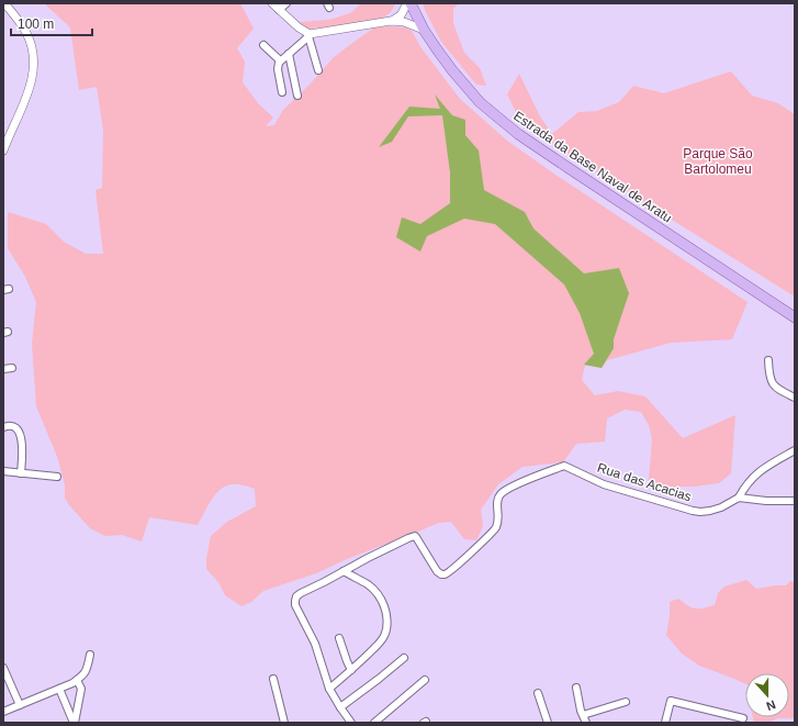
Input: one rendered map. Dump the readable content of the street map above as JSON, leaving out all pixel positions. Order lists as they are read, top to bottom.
{
  "streets": {
    "main road": ["Estrada da Base Naval de Aratu"],
    "street": ["Rua das Acacias"]
  },
  "parks": ["Parque São Bartolomeu"],
  "scale_bar": "100 m",
  "north": "bottom"
}
